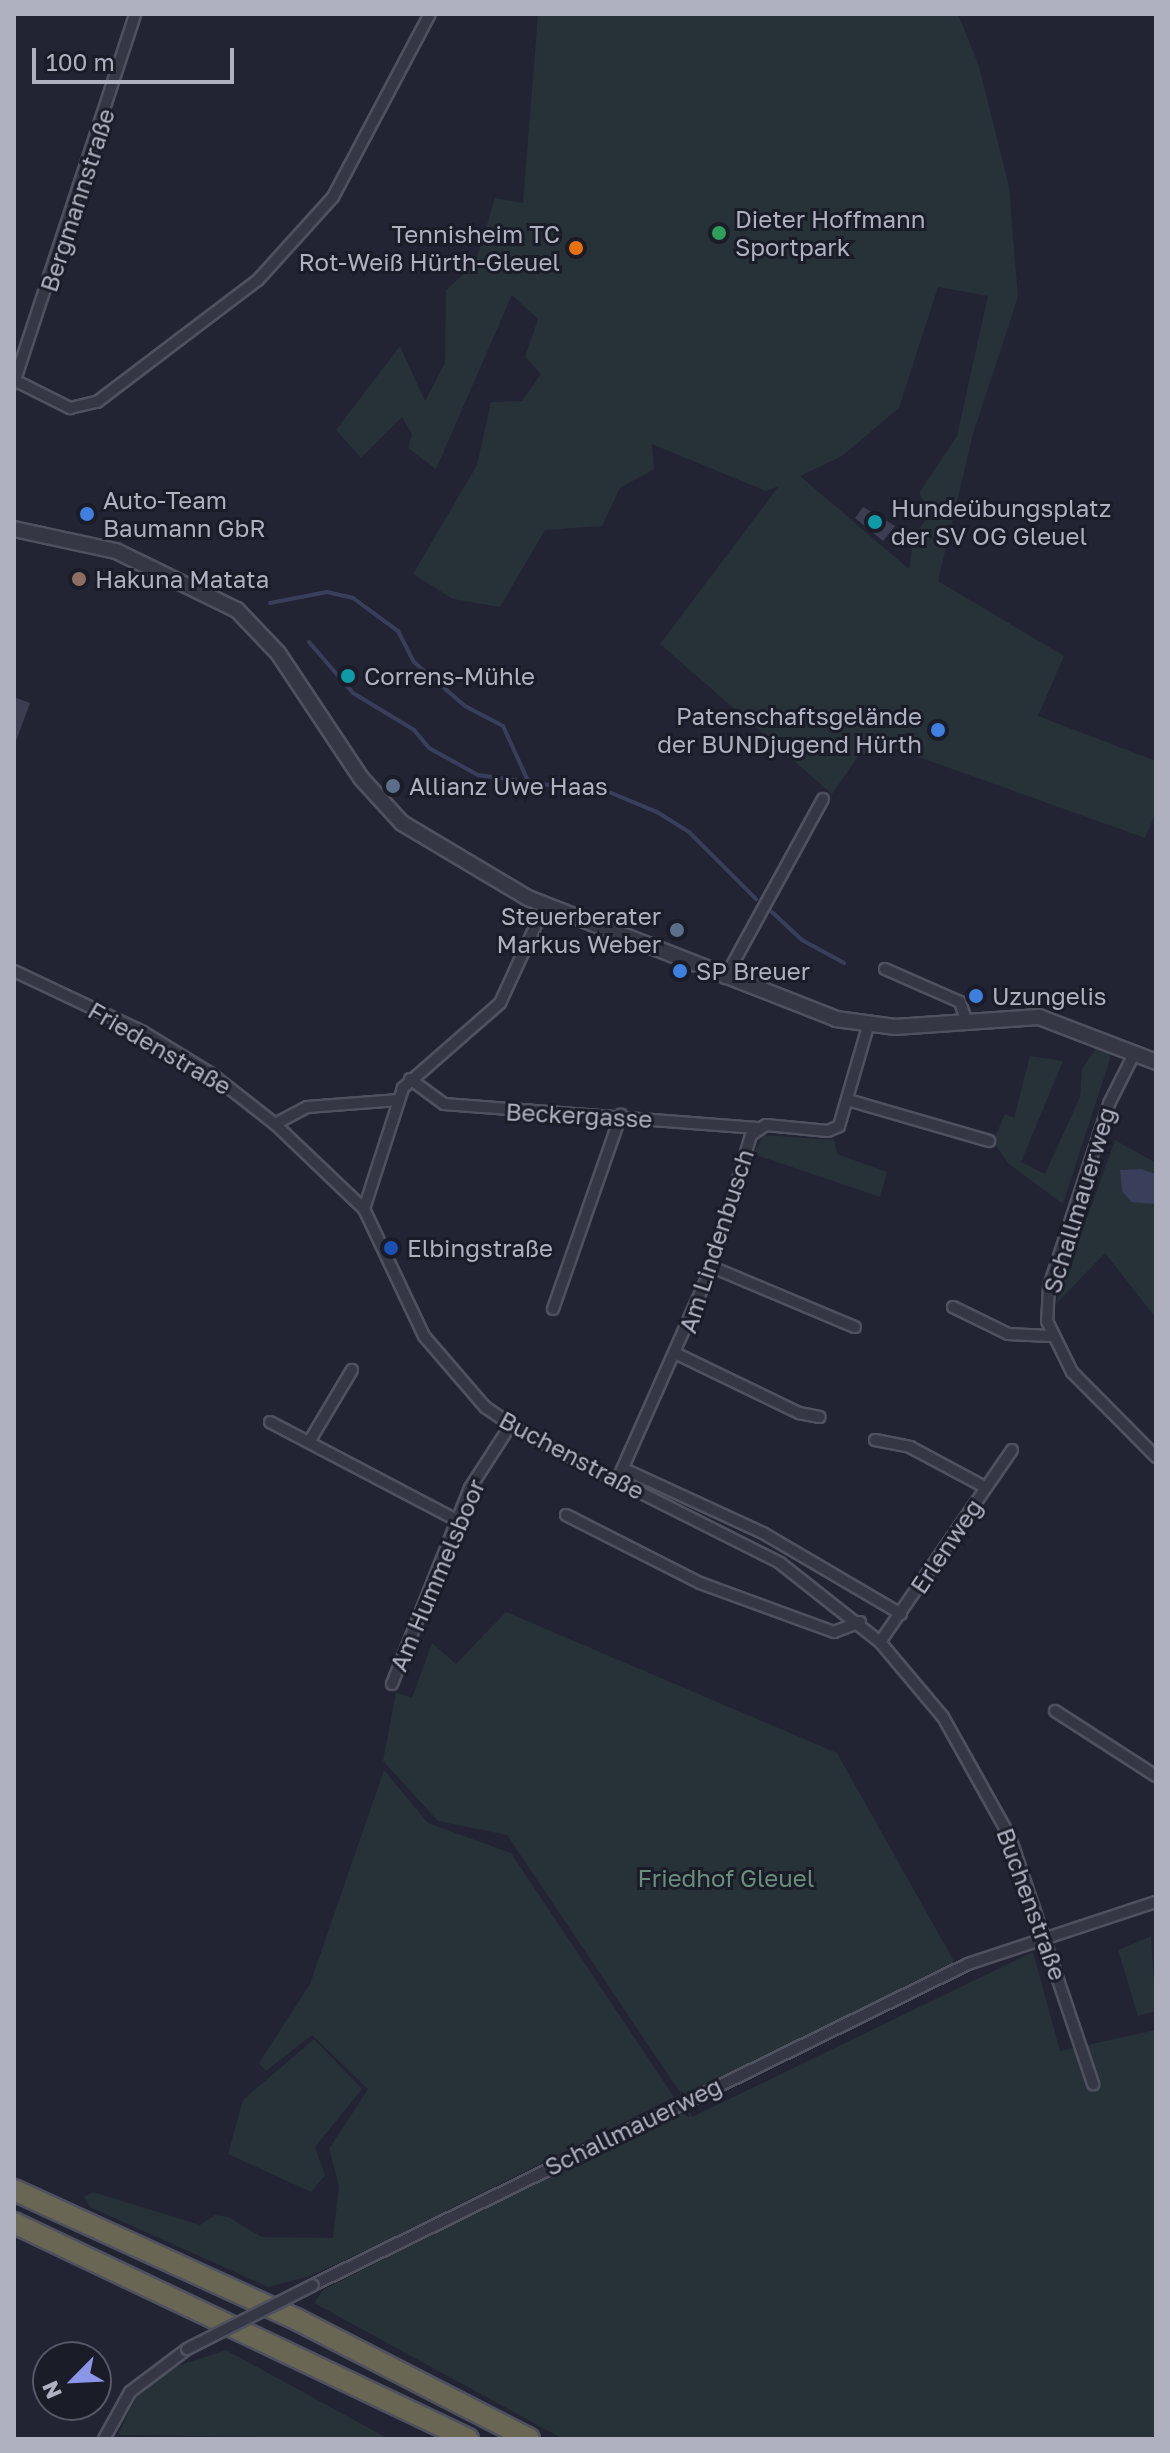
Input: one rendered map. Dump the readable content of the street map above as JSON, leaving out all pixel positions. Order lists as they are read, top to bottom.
{
  "streets": {
    "street": [
      "Bergmannstraße",
      "Friedenstraße",
      "Beckergasse",
      "Schallmauerweg",
      "Am Lindenbusch",
      "Buchenstraße",
      "Erlenweg",
      "Am Hummelsboor"
    ]
  },
  "crossings": [
    ["Friedenstraße", "Buchenstraße"],
    ["Beckergasse", "Am Lindenbusch"],
    ["Schallmauerweg", "Buchenstraße"],
    ["Am Lindenbusch", "Buchenstraße"],
    ["Buchenstraße", "Erlenweg"],
    ["Buchenstraße", "Am Hummelsboor"]
  ],
  "parks": ["Friedhof Gleuel"],
  "places": [
    "Dieter Hoffmann Sportpark",
    "Tennisheim TC Rot-Weiß Hürth-Gleuel",
    "Auto-Team Baumann GbR",
    "Hundeübungsplatz der SV OG Gleuel",
    "Hakuna Matata",
    "Correns-Mühle",
    "Patenschaftsgelände der BUNDjugend Hürth",
    "Allianz Uwe Haas",
    "Steuerberater Markus Weber",
    "SP Breuer",
    "Uzungelis",
    "Elbingstraße"
  ],
  "scale_bar": "100 m",
  "north": "bottom left"
}
